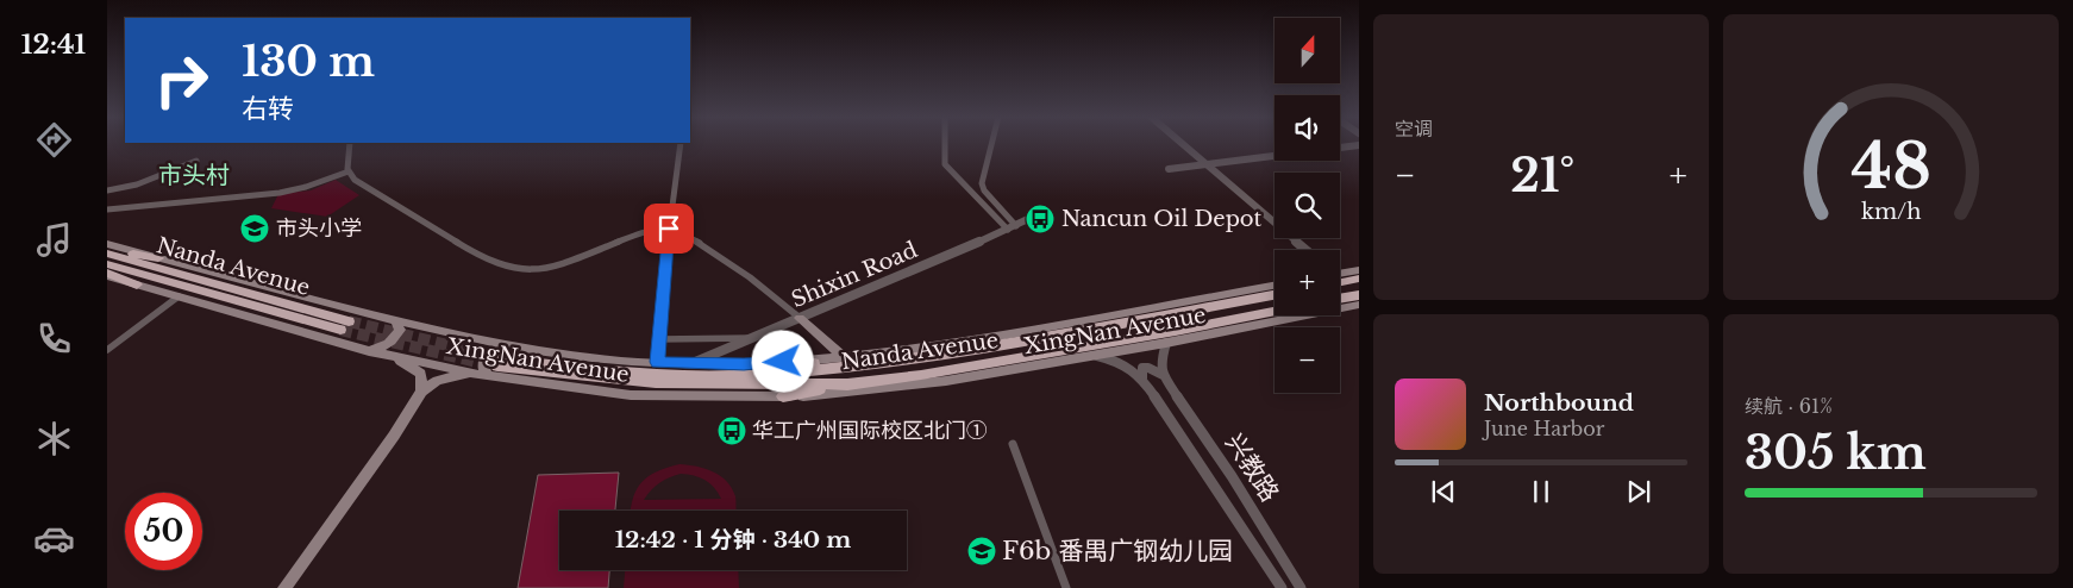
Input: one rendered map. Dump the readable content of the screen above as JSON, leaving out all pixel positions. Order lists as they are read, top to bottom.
{
  "streets": {
    "highway": ["Nanda Avenue"],
    "main road": ["XingNan Avenue"],
    "street": ["Shixin Road", "兴教路"]
  },
  "crossings": [
    ["Nanda Avenue", "XingNan Avenue"],
    ["Shixin Road", "XingNan Avenue"]
  ],
  "districts": ["市头村"],
  "places": {
    "bus stop": ["Nancun Oil Depot", "华工广州国际校区北门①"],
    "school or university": ["市头小学", "F6b 番禺广钢幼儿园"]
  },
  "north": "top",
  "page": {
    "tabs": "12:41",
    "tile": [
      "空调",
      ["续航 · 61%", "305 km"]
    ],
    "map_buttons": ["+", "−"],
    "turn": ["130 m", "右转"],
    "heat": ["−", "21°", "+"],
    "song": ["Northbound", "June Harbor"],
    "limit": "50",
    "trip": "12:42 · 1 分钟 · 340 m",
    "gauge": ["48", "km/h"]
  }
}
